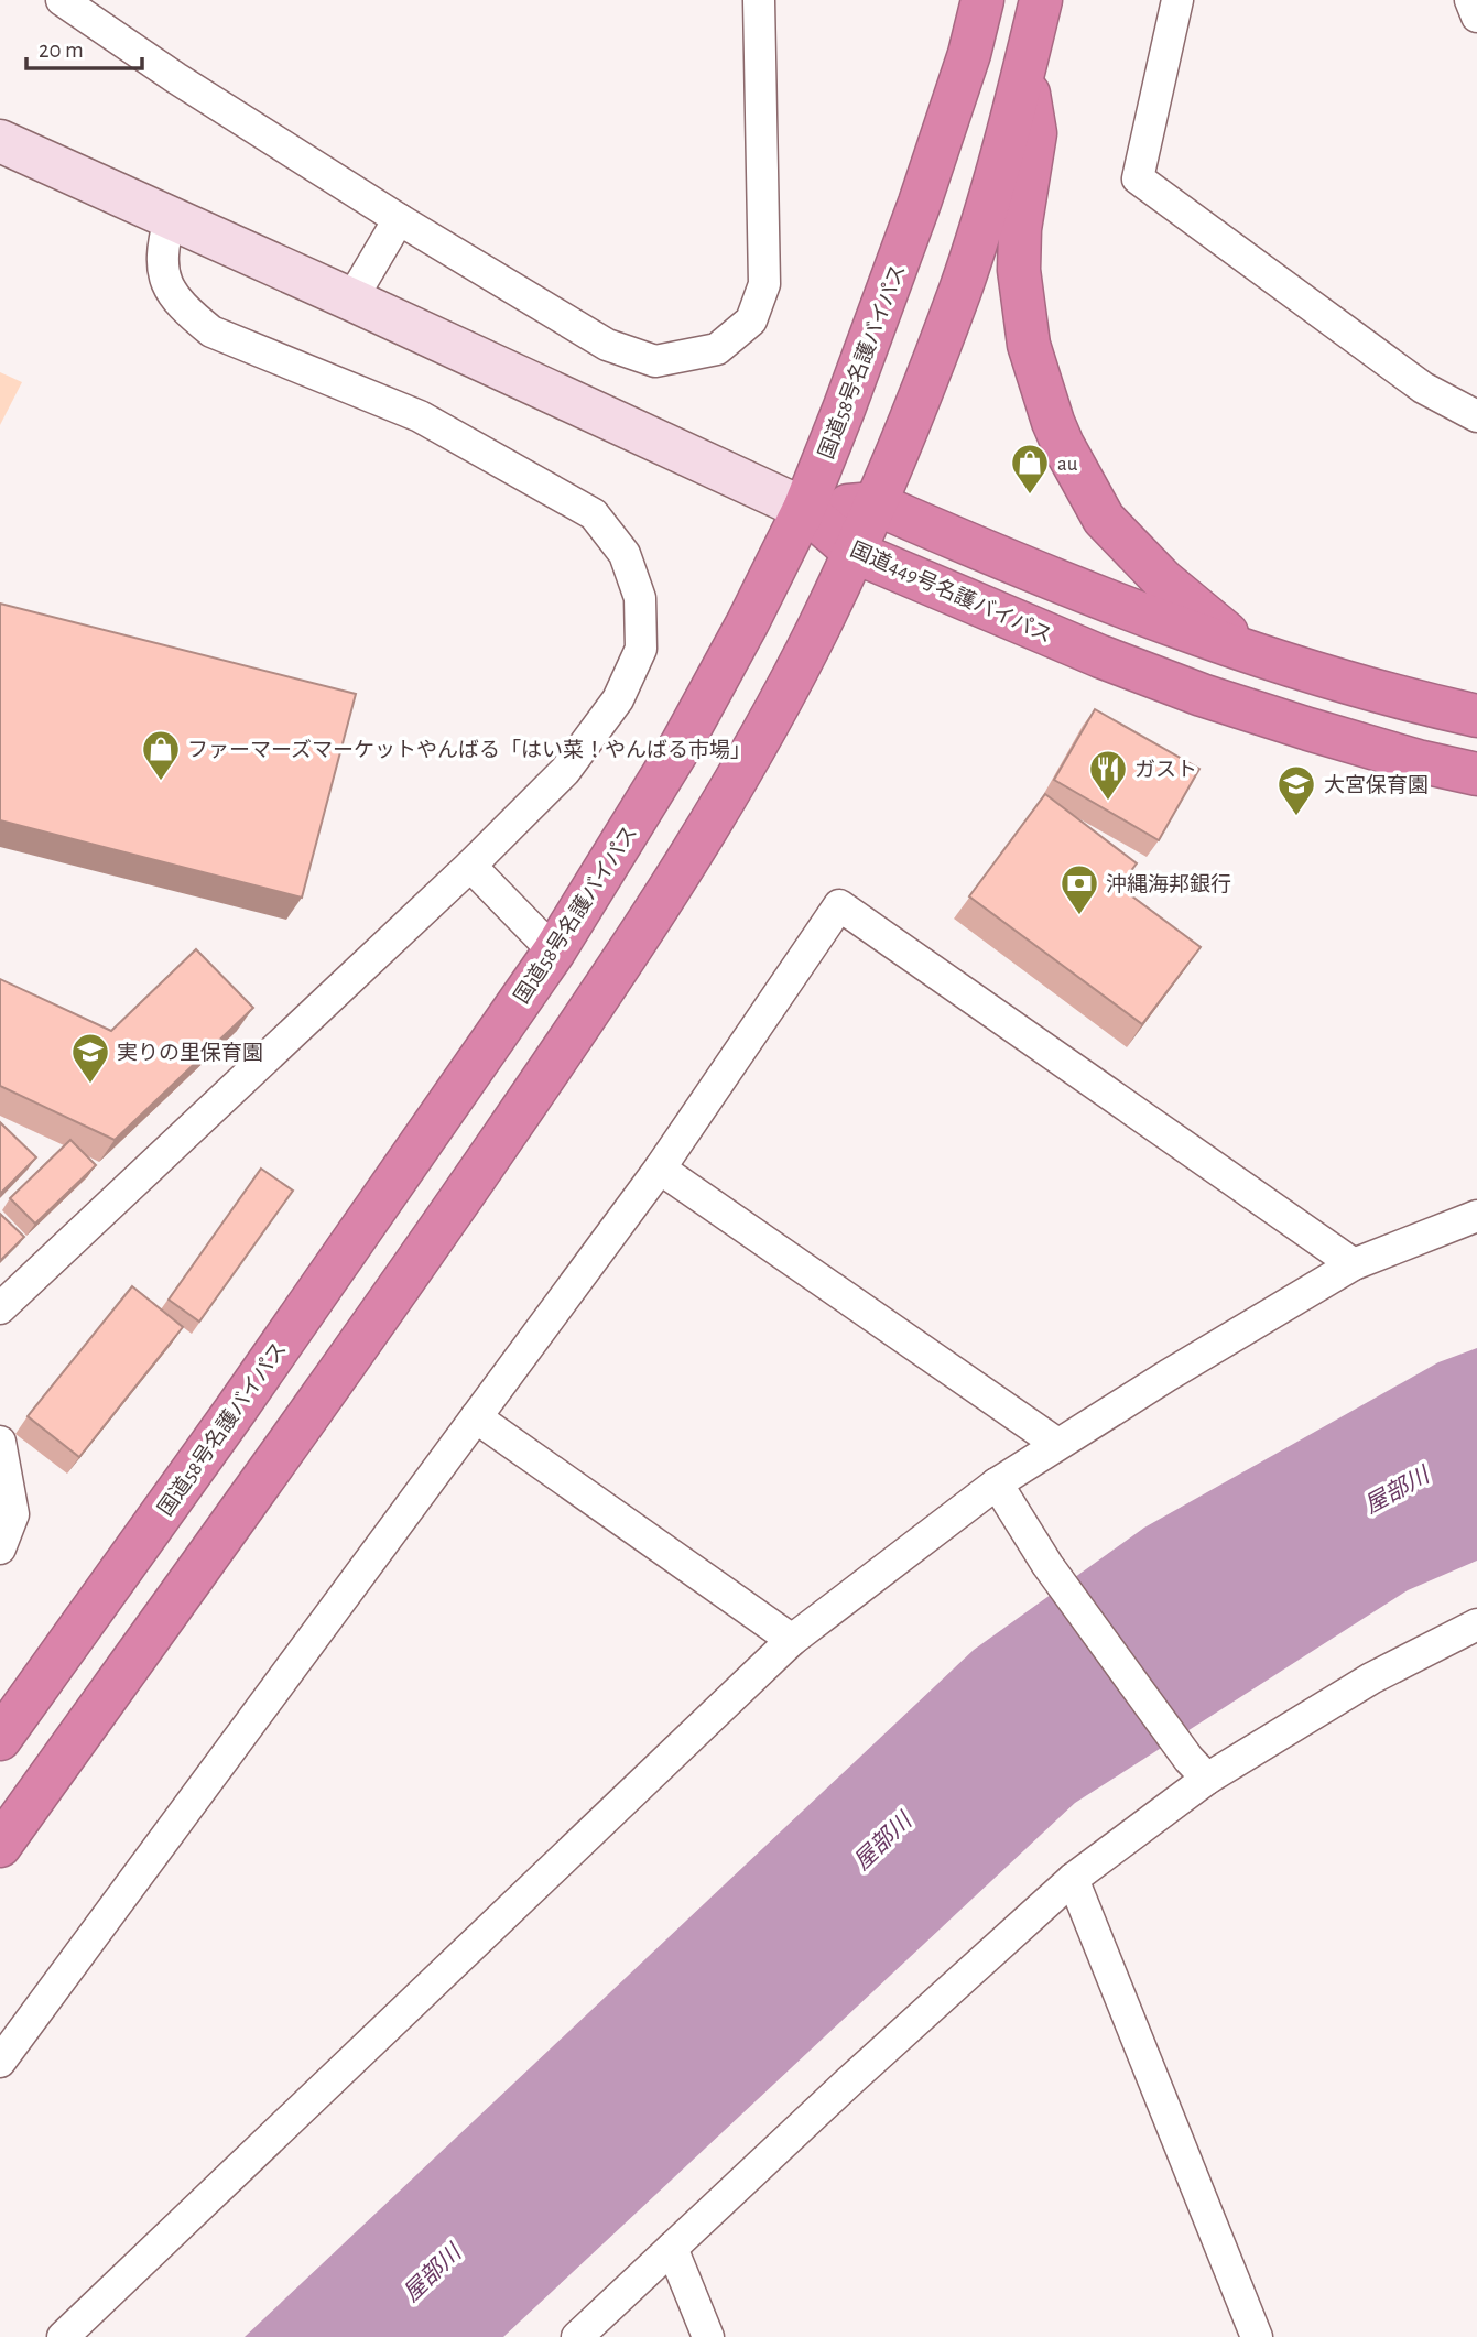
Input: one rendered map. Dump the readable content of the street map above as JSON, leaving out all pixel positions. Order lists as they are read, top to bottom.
{
  "streets": {
    "highway": ["国道58号名護バイパス", "国道449号名護バイパス"]
  },
  "crossings": [
    ["国道58号名護バイパス", "国道449号名護バイパス"]
  ],
  "water": ["屋部川"],
  "places": {
    "shop": ["au", "ファーマーズマーケットやんばる「はい菜！やんばる市場」"],
    "restaurant": ["ガスト"],
    "school or university": ["大宮保育園", "実りの里保育園"],
    "bank": ["沖縄海邦銀行"]
  },
  "scale_bar": "20 m"
}
